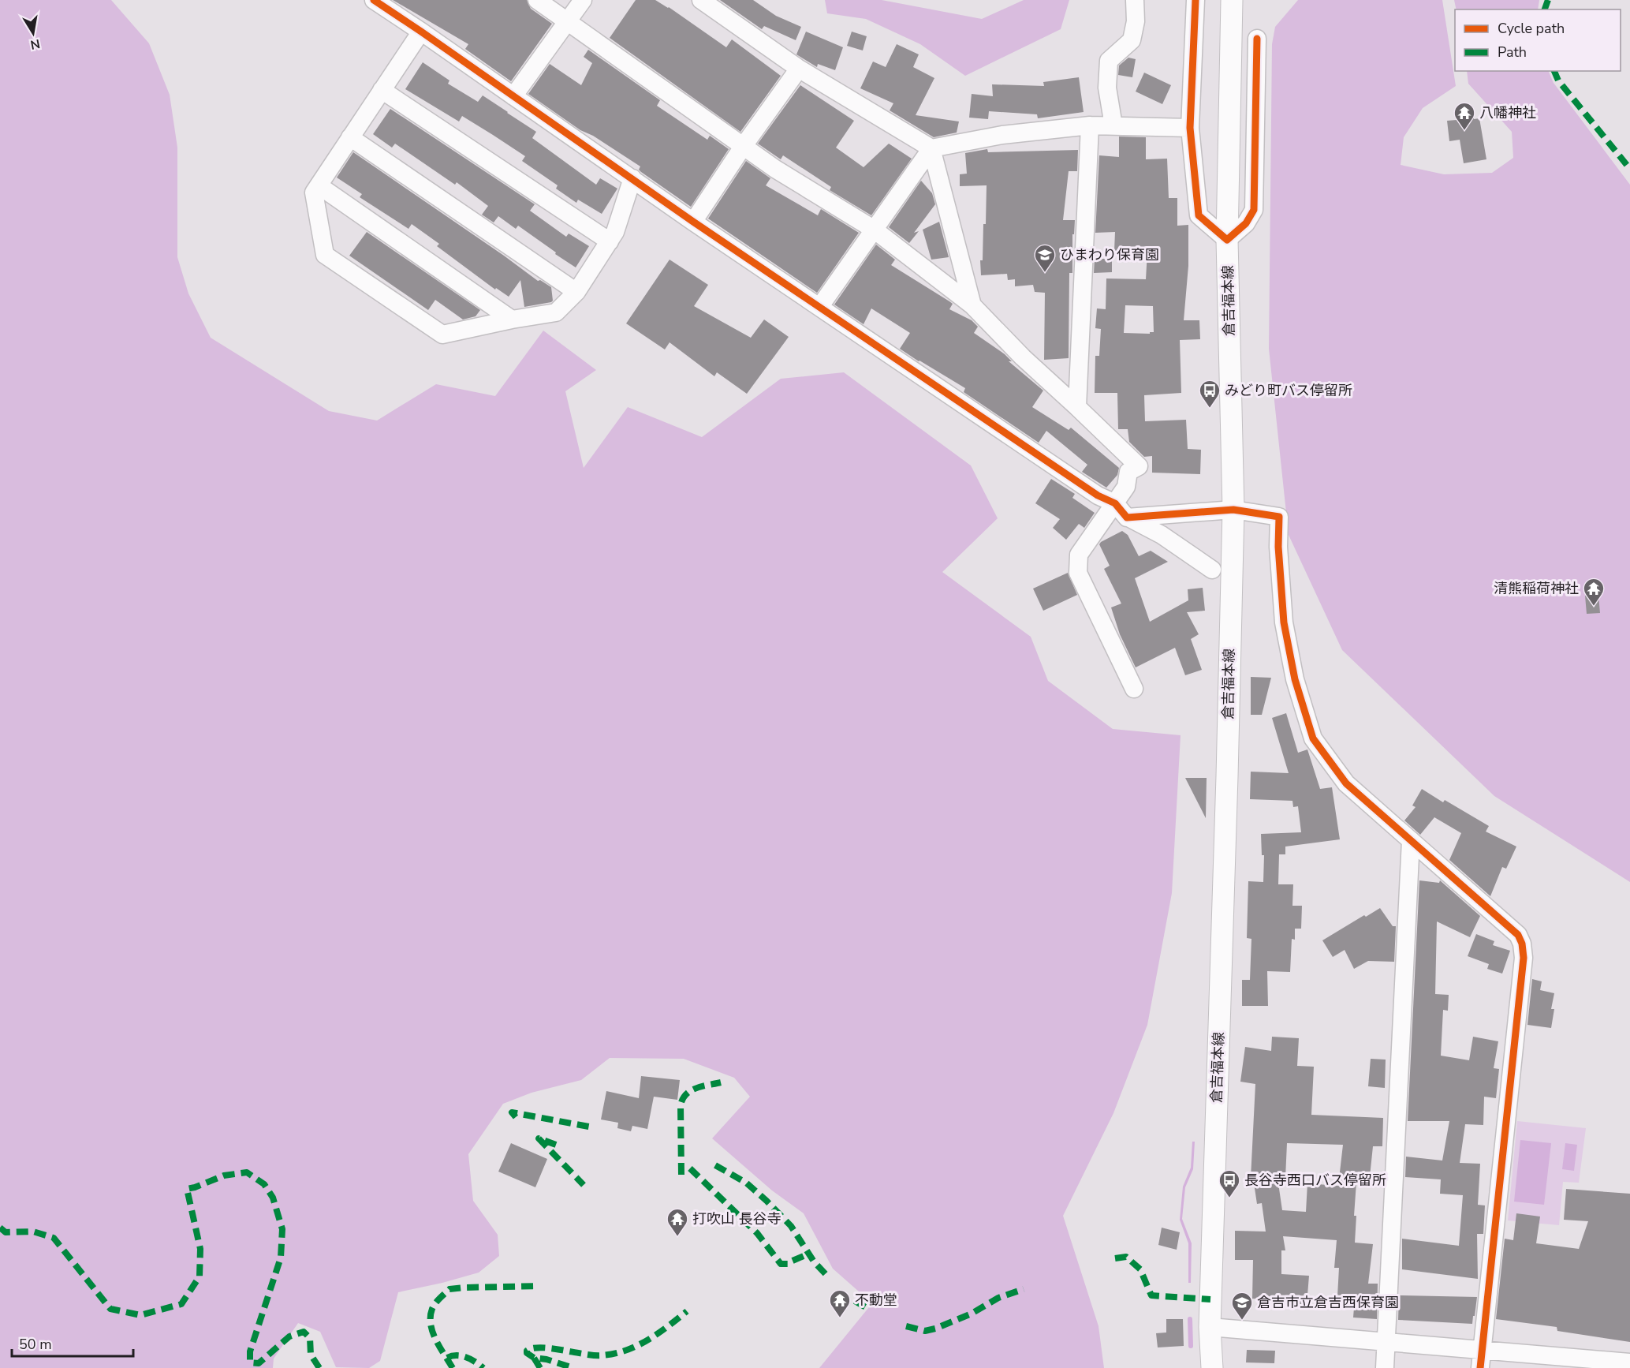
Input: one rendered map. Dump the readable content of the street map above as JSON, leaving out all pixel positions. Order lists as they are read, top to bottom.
{
  "streets": {
    "main road": ["倉吉福本線"]
  },
  "places": {
    "temple": [
      "八幡神社",
      "清熊稲荷神社",
      "打吹山 長谷寺",
      "不動堂"
    ],
    "school or university": ["ひまわり保育園", "倉吉市立倉吉西保育園"],
    "bus stop": ["みどり町バス停留所", "長谷寺西口バス停留所"]
  },
  "legend": ["Cycle path", "Path"],
  "scale_bar": "50 m",
  "north": "bottom"
}
